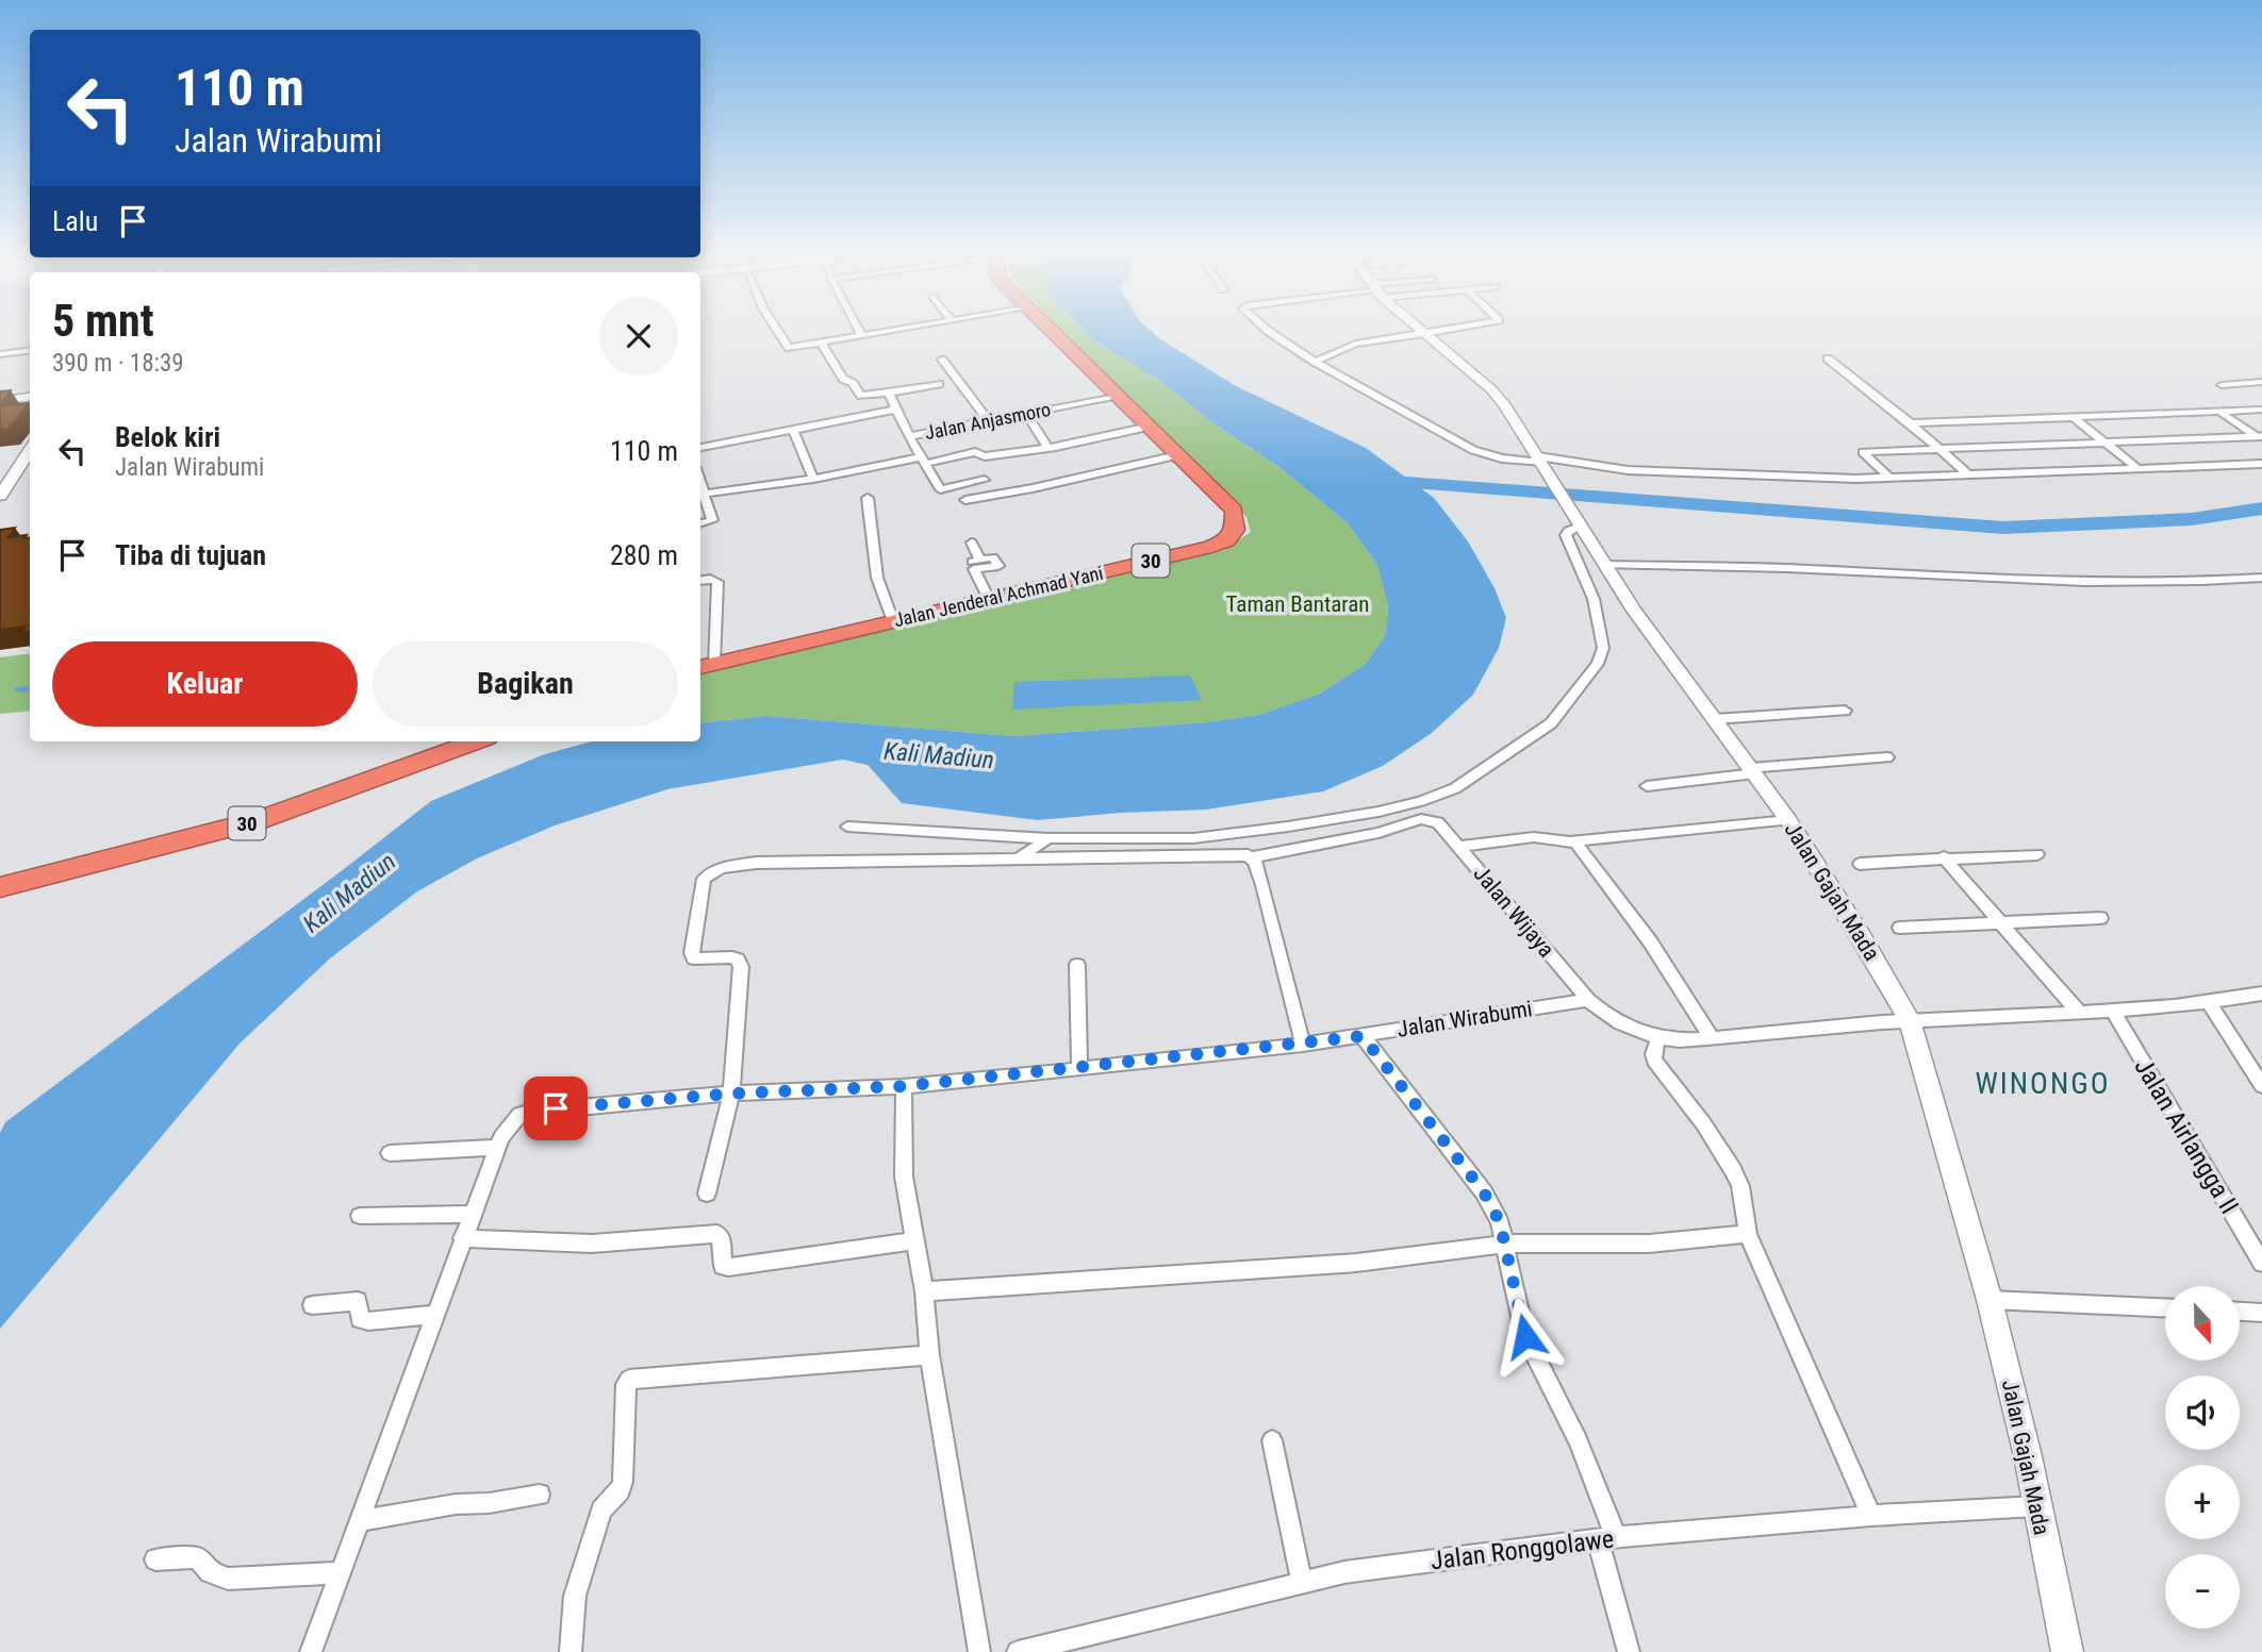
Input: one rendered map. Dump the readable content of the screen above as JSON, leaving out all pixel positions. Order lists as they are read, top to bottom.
{
  "streets": {
    "highway": ["30", "Jalan Jenderal Achmad Yani"],
    "street": [
      "Jalan Anjasmoro",
      "Jalan Gajah Mada",
      "Jalan Wijaya",
      "Jalan Wirabumi",
      "Jalan Airlangga II",
      "Jalan Ronggolawe"
    ]
  },
  "crossings": [
    ["Jalan Anjasmoro", "Jalan Jenderal Achmad Yani"],
    ["Jalan Gajah Mada", "Jalan Ronggolawe"],
    ["Jalan Wijaya", "Jalan Wirabumi"]
  ],
  "districts": ["WINONGO"],
  "water": ["Kali Madiun"],
  "parks": ["Taman Bantaran"],
  "north": "bottom",
  "page": {
    "turn": ["110 m", "Jalan Wirabumi"],
    "then": "Lalu",
    "heading": ["5 mnt", "390 m · 18:39"],
    "list": [
      {
        "name": "Belok kiri",
        "note": "Jalan Wirabumi",
        "value": "110 m"
      },
      {
        "name": "Tiba di tujuan",
        "value": "280 m"
      }
    ],
    "buttons": ["Keluar", "Bagikan"],
    "map_buttons": ["+", "−"]
  }
}
